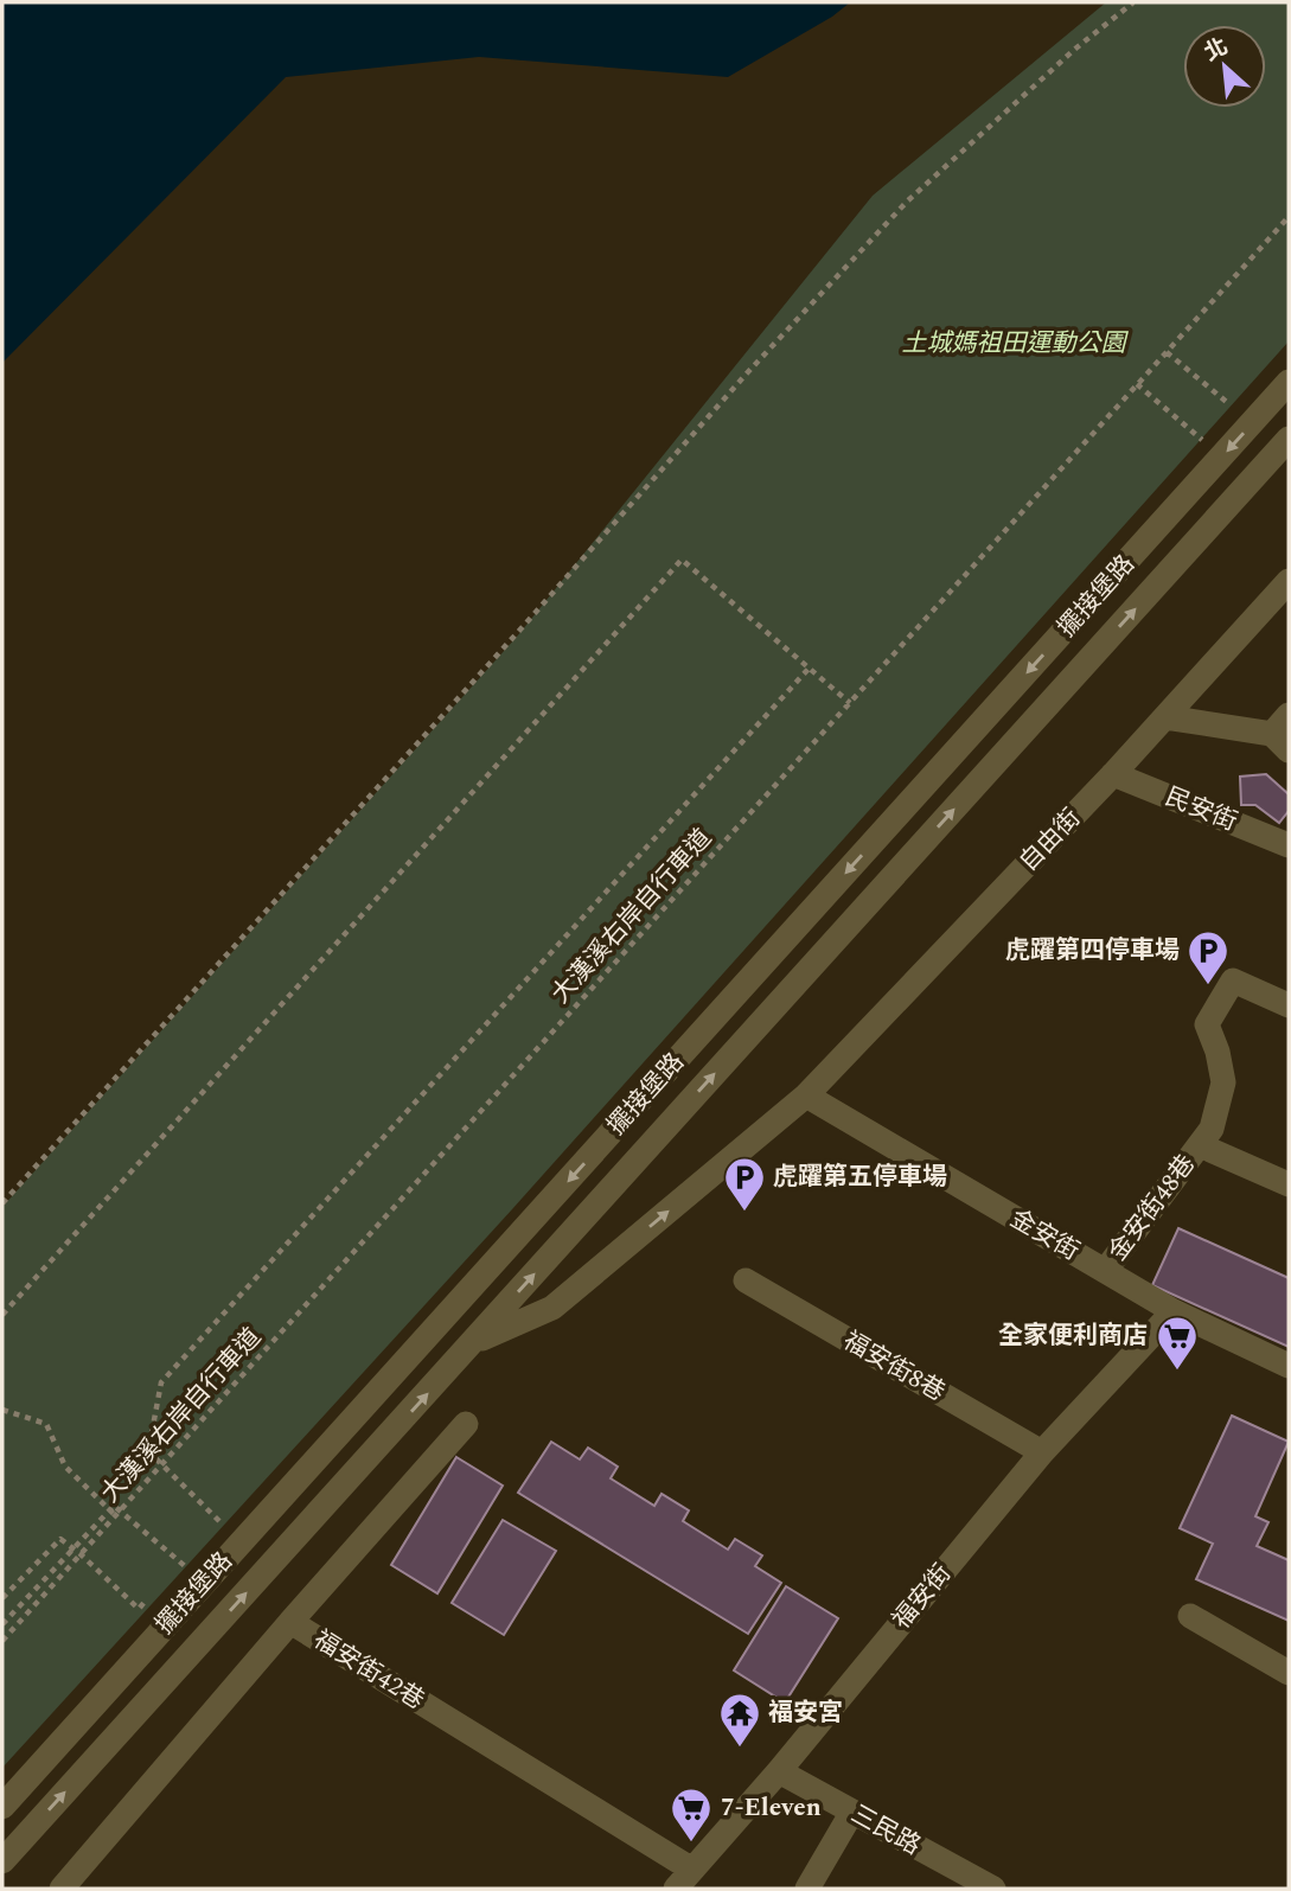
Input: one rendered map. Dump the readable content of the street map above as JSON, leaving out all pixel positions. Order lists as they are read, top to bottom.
{
  "streets": {
    "street": [
      "擺接堡路",
      "民安街",
      "自由街",
      "金安街48巷",
      "金安街",
      "福安街8巷",
      "福安街",
      "福安街42巷",
      "三民路"
    ],
    "path": ["大漢溪右岸自行車道"]
  },
  "crossings": [
    ["擺接堡路", "自由街"],
    ["民安街", "自由街"],
    ["自由街", "金安街"],
    ["金安街48巷", "金安街"],
    ["金安街", "福安街"],
    ["福安街8巷", "福安街"],
    ["福安街", "福安街42巷"],
    ["福安街", "三民路"]
  ],
  "one_way": ["自由街"],
  "parks": ["土城媽祖田運動公園"],
  "places": {
    "parking": ["虎躍第四停車場", "虎躍第五停車場"],
    "supermarket": ["全家便利商店", "7-Eleven"],
    "temple": ["福安宮"]
  },
  "north": "top left"
}
